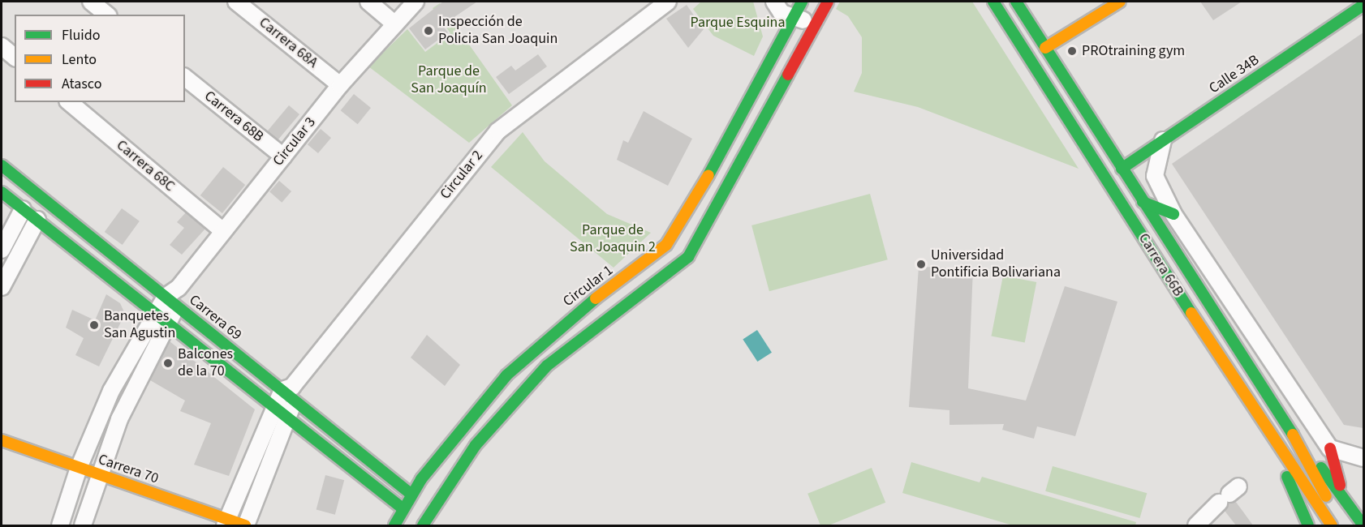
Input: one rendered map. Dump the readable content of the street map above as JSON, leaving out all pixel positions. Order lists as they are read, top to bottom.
{
  "streets": {
    "street": [
      "Carrera 68A",
      "Calle 34B",
      "Carrera 68B",
      "Circular 3",
      "Carrera 68C",
      "Circular 2",
      "Carrera 66B",
      "Circular 1",
      "Carrera 69",
      "Carrera 70"
    ]
  },
  "crossings": [
    ["Carrera 68A", "Circular 3"],
    ["Calle 34B", "Carrera 66B"],
    ["Carrera 68B", "Circular 3"],
    ["Circular 3", "Carrera 68C"],
    ["Circular 3", "Carrera 69"],
    ["Circular 3", "Carrera 70"],
    ["Circular 2", "Carrera 69"],
    ["Circular 2", "Carrera 70"],
    ["Circular 1", "Carrera 69"]
  ],
  "parks": ["Parque Esquina", "Parque de San Joaquín", "Parque de San Joaquin 2"],
  "places": [
    "Inspección de Policia San Joaquin",
    "PROtraining gym",
    "Universidad Pontificia Bolivariana",
    "Banquetes San Agustin",
    "Balcones de la 70"
  ],
  "legend": ["Fluido", "Lento", "Atasco"]
}
